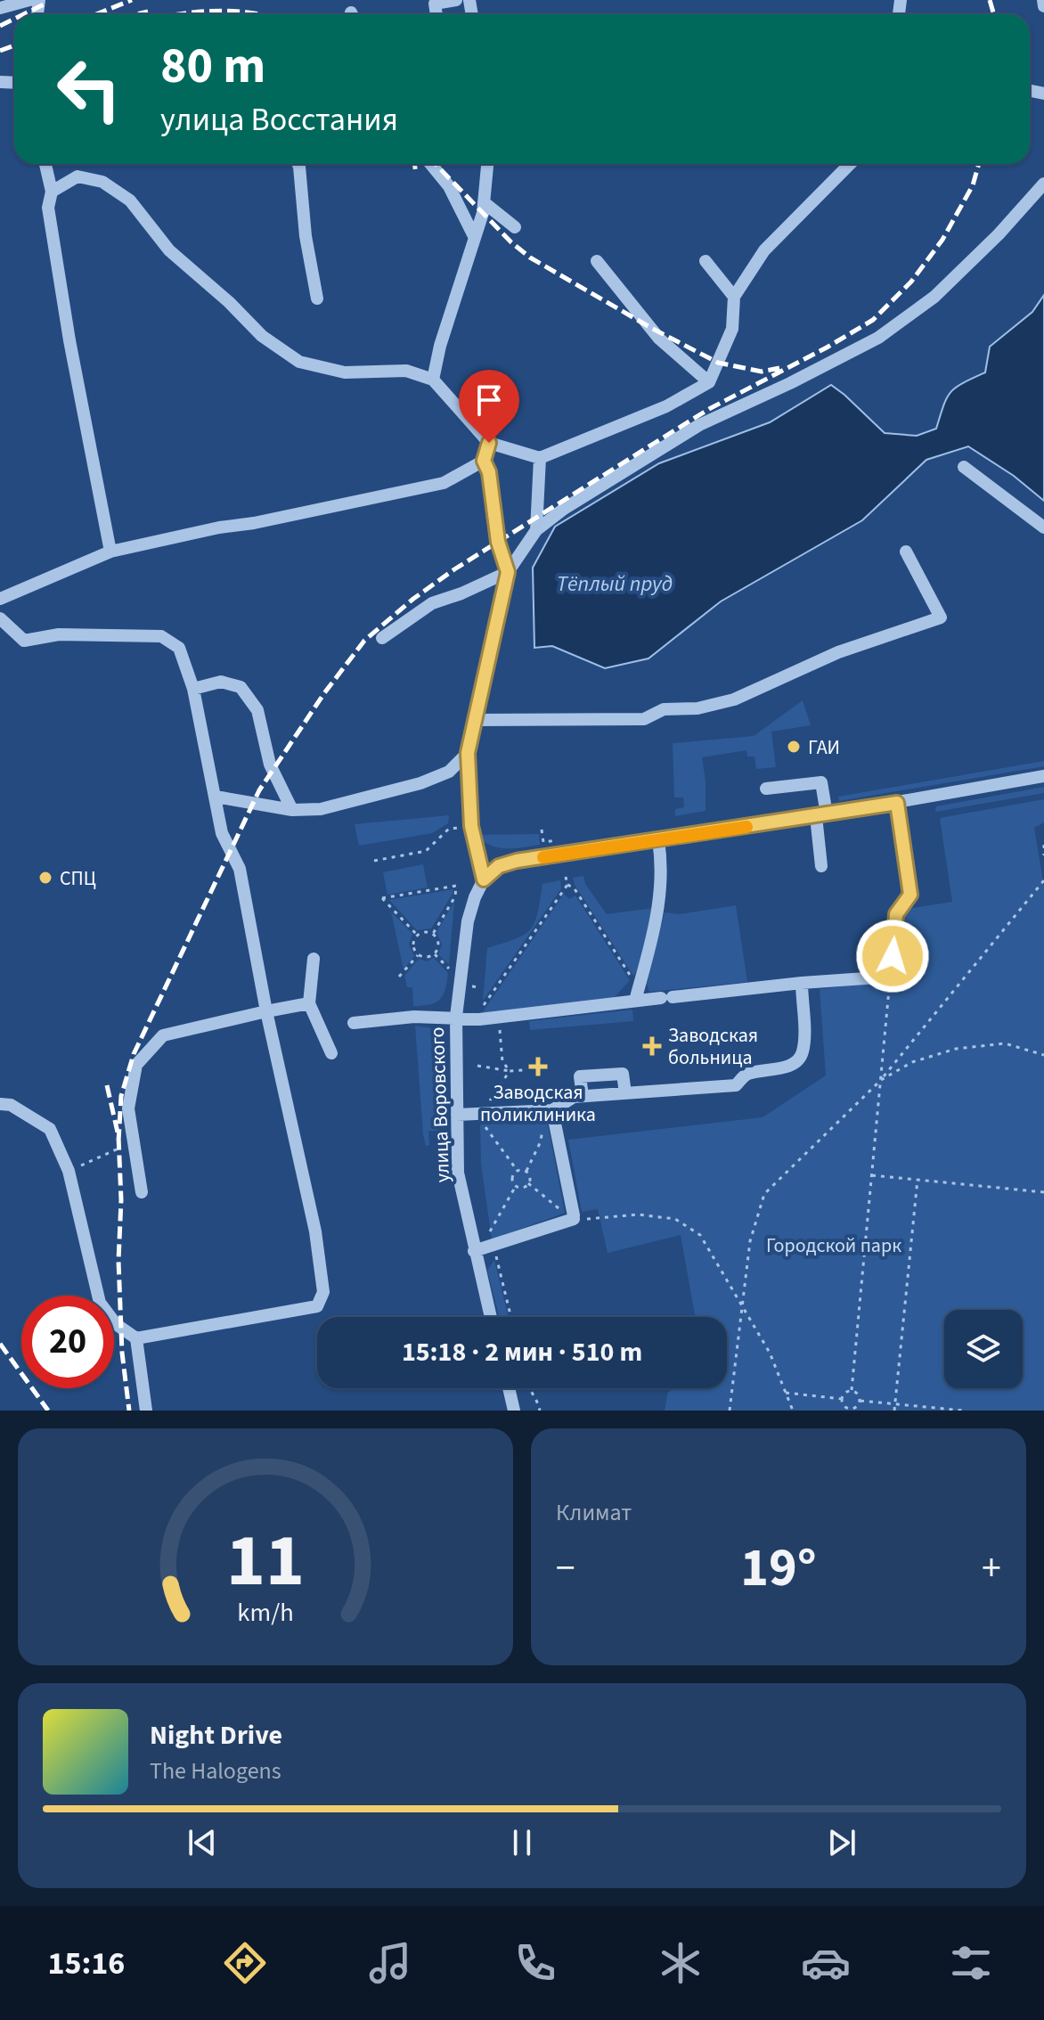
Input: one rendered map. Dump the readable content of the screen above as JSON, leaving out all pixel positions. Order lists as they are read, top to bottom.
{
  "streets": {
    "street": ["улица Воровского"]
  },
  "water": ["Тёплый пруд"],
  "parks": ["Городской парк"],
  "places": {
    "other": ["ГАИ", "СПЦ"],
    "health": ["Заводская больница", "Заводская поликлиника"]
  },
  "page": {
    "turn": ["80 m", "улица Восстания"],
    "limit": "20",
    "trip": "15:18 · 2 мин · 510 m",
    "tile": "Климат",
    "heat": ["−", "19°", "+"],
    "song": ["Night Drive", "The Halogens"],
    "tabs": "15:16",
    "gauge": ["11", "km/h"]
  }
}
